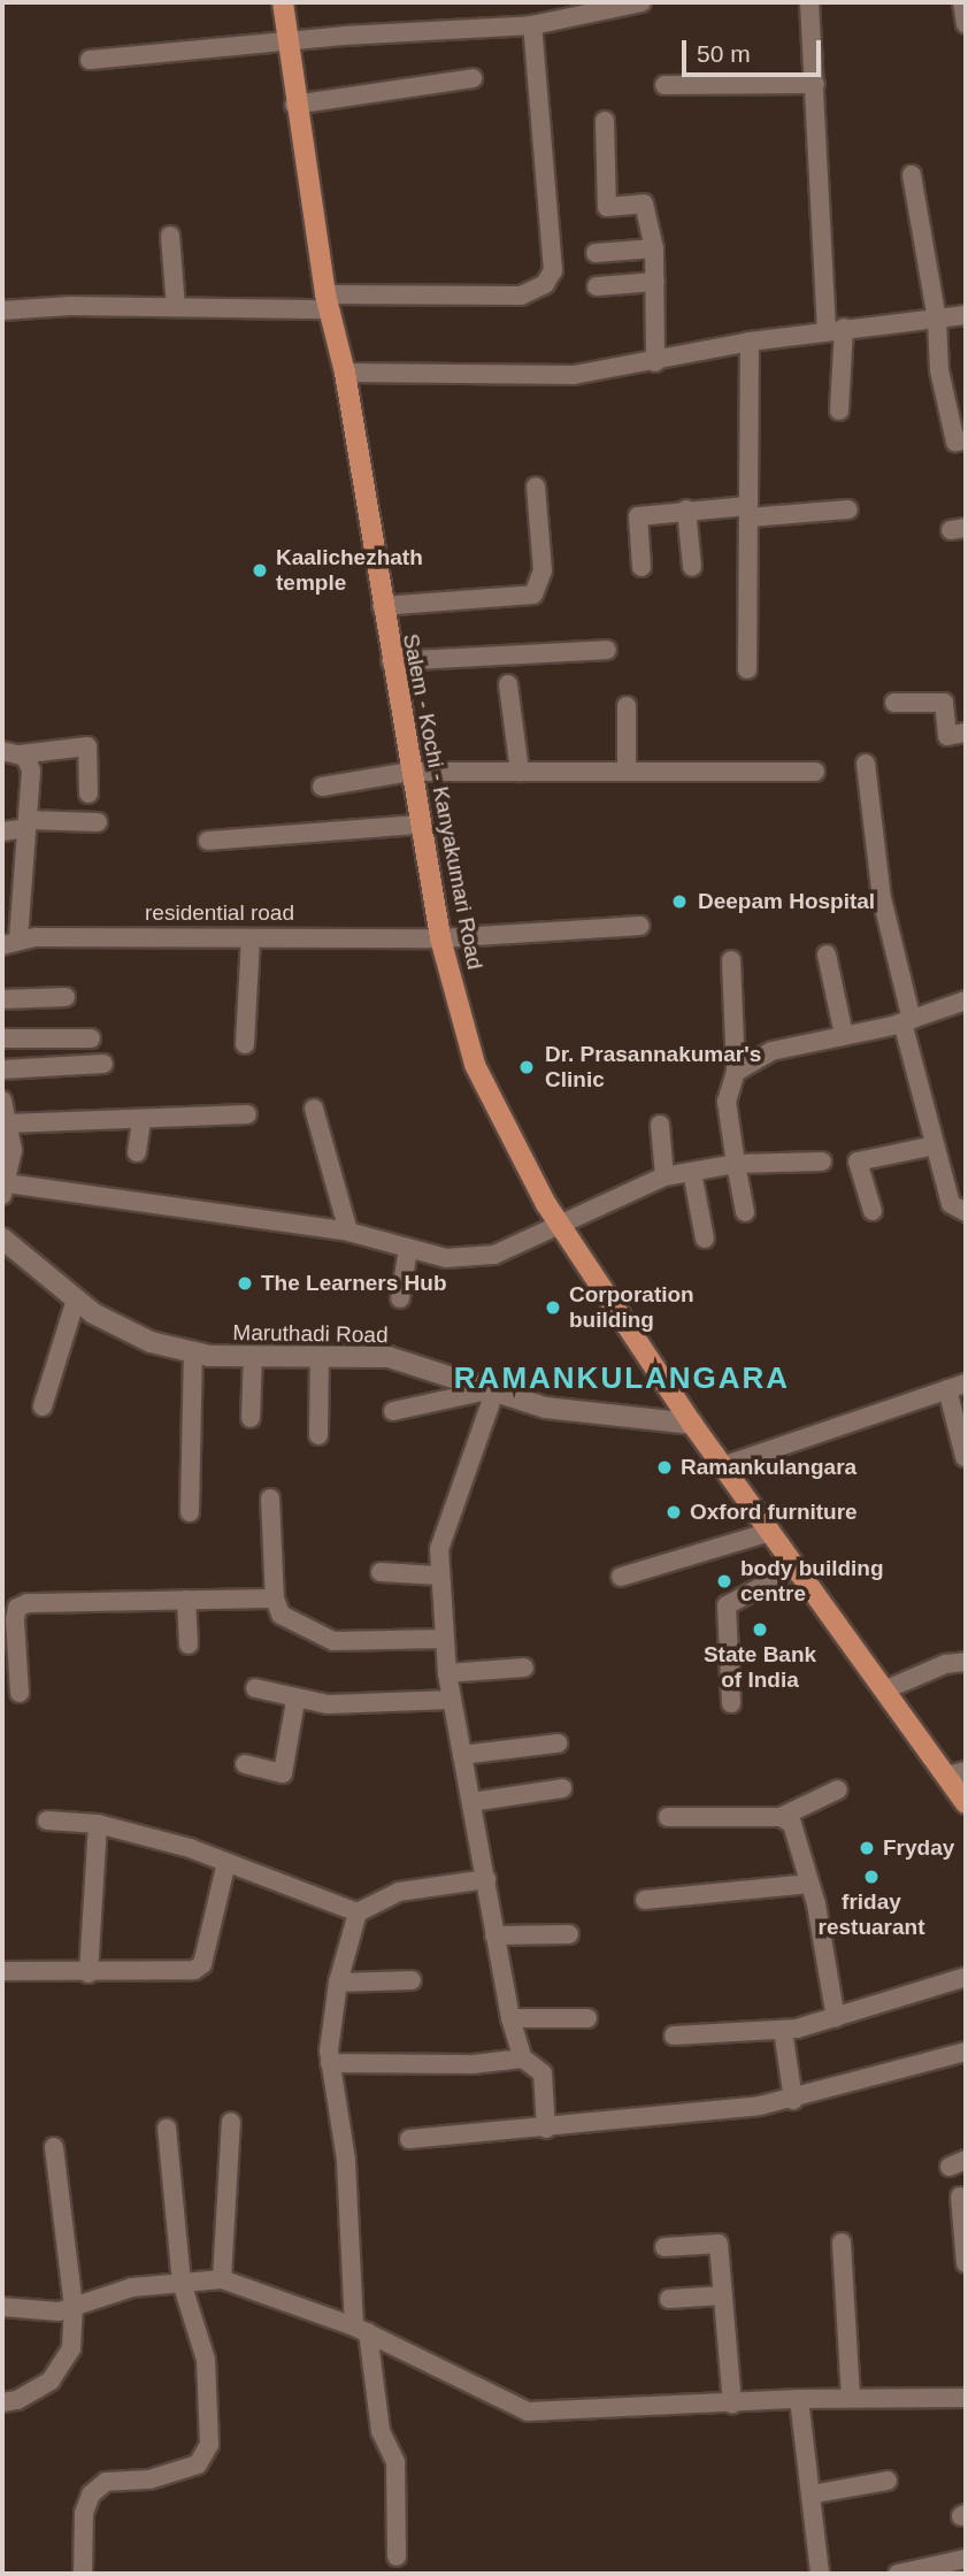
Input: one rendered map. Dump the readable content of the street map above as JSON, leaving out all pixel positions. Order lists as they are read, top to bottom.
{
  "streets": {
    "main road": ["Salem - Kochi - Kanyakumari Road", "Maruthadi Road"],
    "street": ["residential road"]
  },
  "crossings": [
    ["Salem - Kochi - Kanyakumari Road", "residential road"],
    ["Salem - Kochi - Kanyakumari Road", "Maruthadi Road"]
  ],
  "districts": ["RAMANKULANGARA"],
  "places": [
    "Kaalichezhath temple",
    "Deepam Hospital",
    "Dr. Prasannakumar's Clinic",
    "The Learners Hub",
    "Corporation building",
    "Ramankulangara",
    "Oxford furniture",
    "body building centre",
    "State Bank of India",
    "Fryday",
    "friday restuarant"
  ],
  "scale_bar": "50 m"
}
